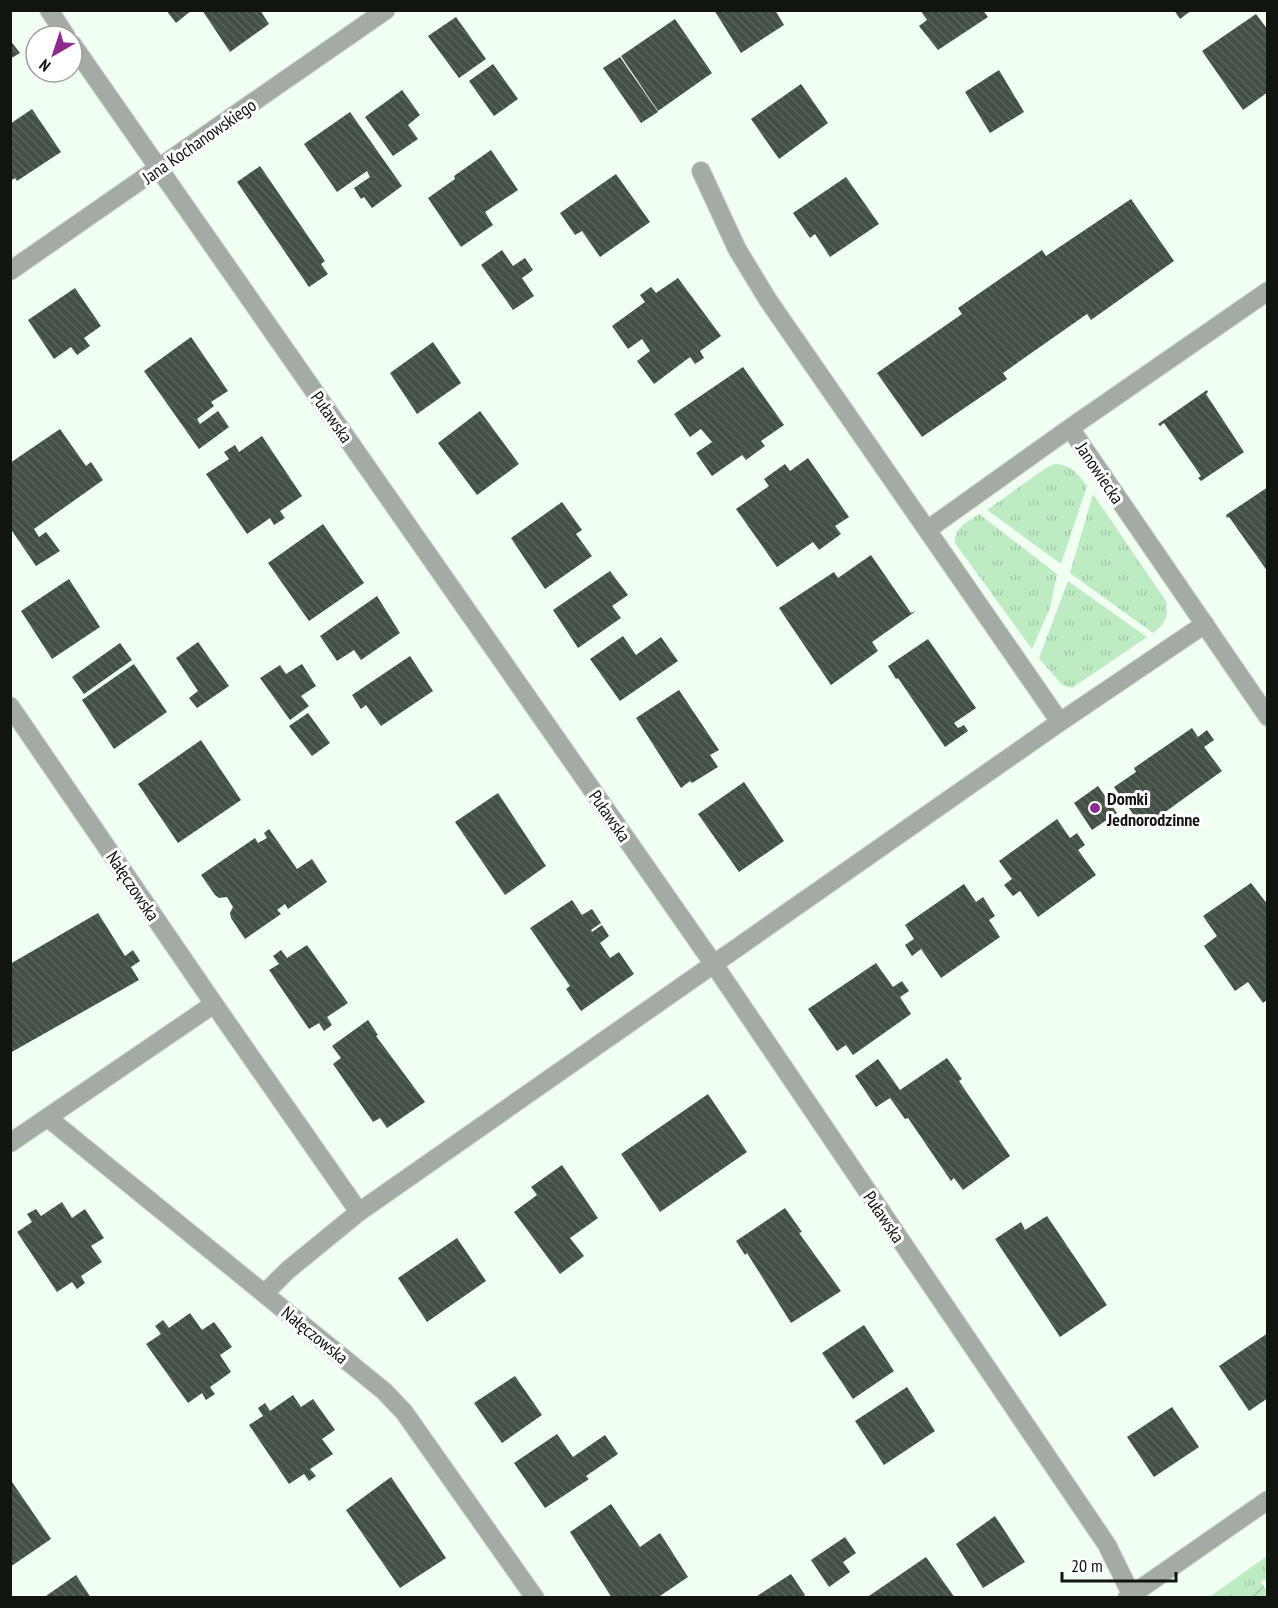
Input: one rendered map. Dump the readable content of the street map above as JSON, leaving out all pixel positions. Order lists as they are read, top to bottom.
{
  "streets": {
    "street": [
      "Jana Kochanowskiego",
      "Puławska",
      "Janowiecka",
      "Nałęczowska"
    ]
  },
  "crossings": [
    ["Jana Kochanowskiego", "Puławska"]
  ],
  "places": ["Domki Jednorodzinne"],
  "scale_bar": "20 m",
  "north": "bottom left"
}
